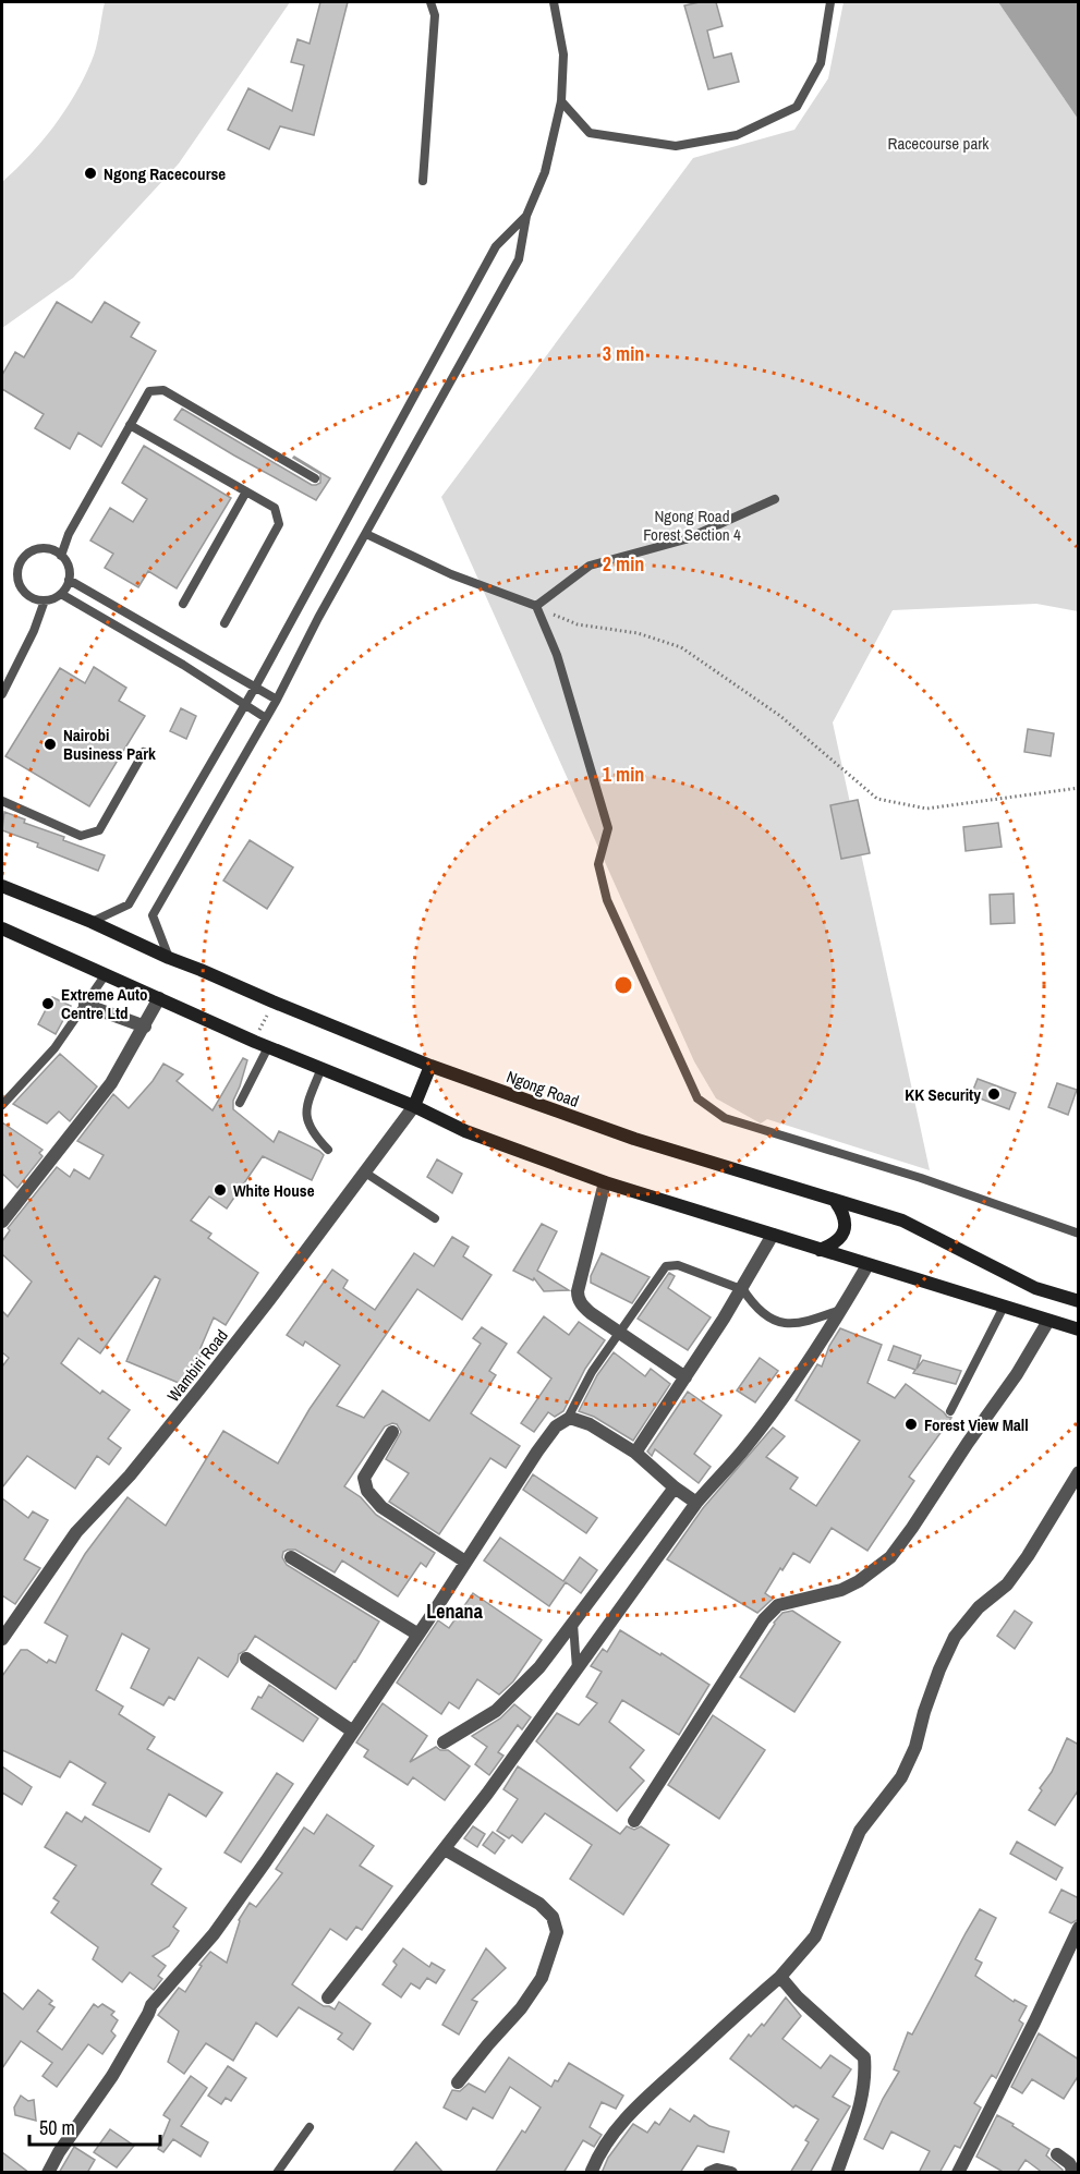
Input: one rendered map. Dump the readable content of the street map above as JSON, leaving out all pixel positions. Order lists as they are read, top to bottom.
{
  "streets": {
    "main road": ["Ngong Road"],
    "street": ["Wambiri Road"]
  },
  "districts": ["Lenana"],
  "parks": ["Racecourse park", "Ngong Road Forest Section 4"],
  "places": [
    "Ngong Racecourse",
    "Nairobi Business Park",
    "Extreme Auto Centre Ltd",
    "KK Security",
    "White House",
    "Forest View Mall"
  ],
  "scale_bar": "50 m",
  "rings": ["3 min", "2 min", "1 min"]
}
